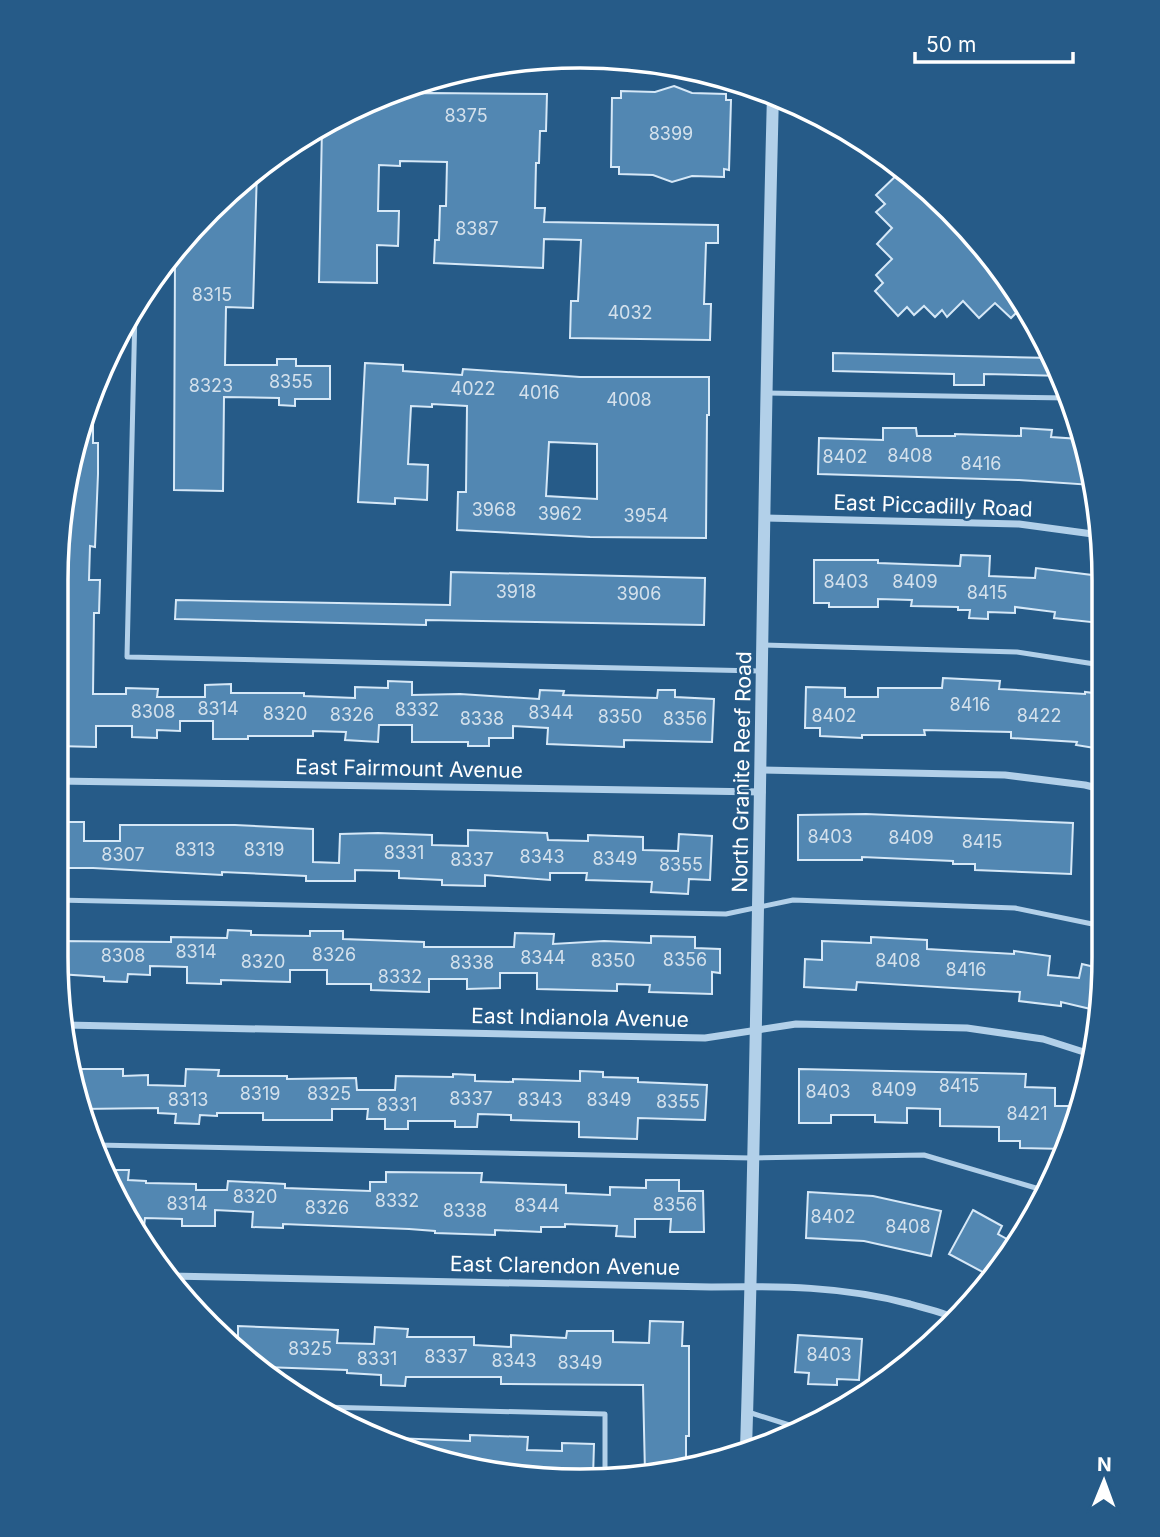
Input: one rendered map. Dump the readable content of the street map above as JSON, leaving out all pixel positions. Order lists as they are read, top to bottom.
{
  "streets": {
    "street": [
      "East Piccadilly Road",
      "East Fairmount Avenue",
      "North Granite Reef Road",
      "East Indianola Avenue",
      "East Clarendon Avenue"
    ]
  },
  "crossings": [
    ["East Piccadilly Road", "North Granite Reef Road"],
    ["East Fairmount Avenue", "North Granite Reef Road"],
    ["North Granite Reef Road", "East Indianola Avenue"],
    ["North Granite Reef Road", "East Clarendon Avenue"]
  ],
  "house_numbers": [
    "8375",
    "8399",
    "8387",
    "8315",
    "4032",
    "8355",
    "8323",
    "4022",
    "4016",
    "4008",
    "8408",
    "8402",
    "8416",
    "3968",
    "3962",
    "3954",
    "8403",
    "8409",
    "3918",
    "8415",
    "3906",
    "8416",
    "8314",
    "8332",
    "8308",
    "8344",
    "8320",
    "8326",
    "8402",
    "8422",
    "8350",
    "8338",
    "8356",
    "8403",
    "8409",
    "8415",
    "8313",
    "8319",
    "8331",
    "8307",
    "8343",
    "8349",
    "8337",
    "8355",
    "8314",
    "8326",
    "8308",
    "8344",
    "8356",
    "8350",
    "8408",
    "8320",
    "8338",
    "8416",
    "8332",
    "8415",
    "8409",
    "8403",
    "8319",
    "8325",
    "8337",
    "8313",
    "8343",
    "8349",
    "8355",
    "8331",
    "8421",
    "8320",
    "8332",
    "8314",
    "8356",
    "8344",
    "8326",
    "8338",
    "8402",
    "8408",
    "8325",
    "8403",
    "8337",
    "8331",
    "8343",
    "8349"
  ],
  "scale_bar": "50 m",
  "north": "top"
}
